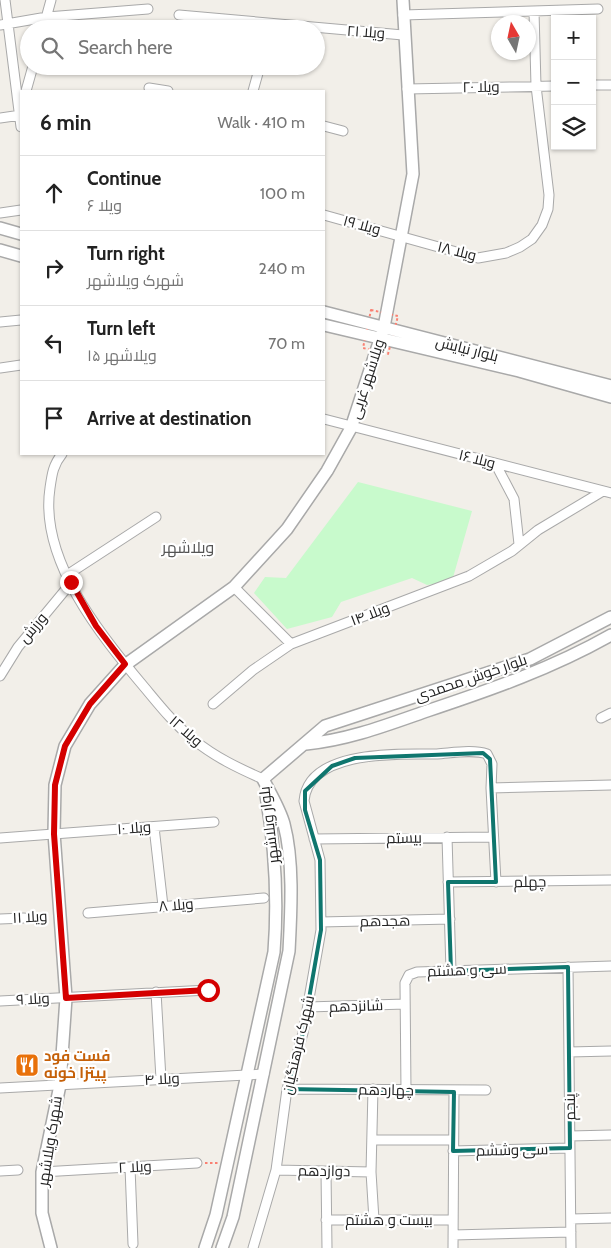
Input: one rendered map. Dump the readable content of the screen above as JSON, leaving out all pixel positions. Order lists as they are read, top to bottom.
{
  "streets": {
    "street": [
      "ویلا ۲۱",
      "ویلا ۲۰",
      "۱۹ ویلا",
      "ویلا ۱۸",
      "بلوار نیایش",
      "ویلاشهر غربی",
      "۱۶ ویلا",
      "۱۴ ویلا",
      "ورزش",
      "بلوار خوش محمدی",
      "ویلا ۱۲",
      "بلوار ویلاشهر",
      "۱۰ ویلا",
      "بیستم",
      "چهلم",
      "ویلا ۸",
      "۱۱ ویلا",
      "هجدهم",
      "سی و هشتم",
      "۹ ویلا",
      "شانزدهم",
      "شهرک فرهنگیان",
      "۴ ویلا",
      "چهاردهم",
      "پنجم",
      "شهرک ویلاشهر",
      "سی وششم",
      "۲ ویلا",
      "دوازدهم",
      "بیست و هشتم"
    ]
  },
  "crossings": [
    ["ویلا ۲۱", "ویلاشهر غربی"],
    ["ویلا ۲۰", "ویلا ۱۸"],
    ["ویلا ۲۰", "ویلاشهر غربی"],
    ["۱۹ ویلا", "ویلا ۱۸"],
    ["۱۹ ویلا", "ویلاشهر غربی"],
    ["ویلا ۱۸", "ویلاشهر غربی"],
    ["بلوار نیایش", "ویلاشهر غربی"],
    ["ویلاشهر غربی", "۱۶ ویلا"],
    ["ویلاشهر غربی", "ویلا ۱۲"],
    ["ویلاشهر غربی", "شهرک ویلاشهر"],
    ["۱۶ ویلا", "۱۴ ویلا"],
    ["ورزش", "ویلا ۱۲"],
    ["ویلا ۱۲", "بلوار ویلاشهر"],
    ["ویلا ۱۲", "شهرک ویلاشهر"],
    ["بلوار ویلاشهر", "۴ ویلا"],
    ["۱۰ ویلا", "شهرک ویلاشهر"],
    ["بیستم", "شهرک فرهنگیان"],
    ["۱۱ ویلا", "شهرک ویلاشهر"],
    ["هجدهم", "شهرک فرهنگیان"],
    ["سی و هشتم", "شانزدهم"],
    ["سی و هشتم", "چهاردهم"],
    ["سی و هشتم", "پنجم"],
    ["۹ ویلا", "شهرک ویلاشهر"],
    ["شانزدهم", "شهرک فرهنگیان"],
    ["شهرک فرهنگیان", "چهاردهم"],
    ["شهرک فرهنگیان", "دوازدهم"],
    ["۴ ویلا", "شهرک ویلاشهر"],
    ["پنجم", "سی وششم"],
    ["شهرک ویلاشهر", "۲ ویلا"]
  ],
  "districts": ["ویلاشهر"],
  "places": {
    "restaurant": ["فست فود پیتزا خونه"]
  },
  "north": "top",
  "page": {
    "map_buttons": ["+", "−"],
    "search": "Search here",
    "heading": ["6 min", "Walk · 410 m"],
    "list": [
      ["Continue", "۶ ویلا", "100 m"],
      ["Turn right", "شهرک ویلاشهر", "240 m"],
      ["Turn left", "ویلاشهر ۱۵", "70 m"],
      "Arrive at destination"
    ]
  }
}
